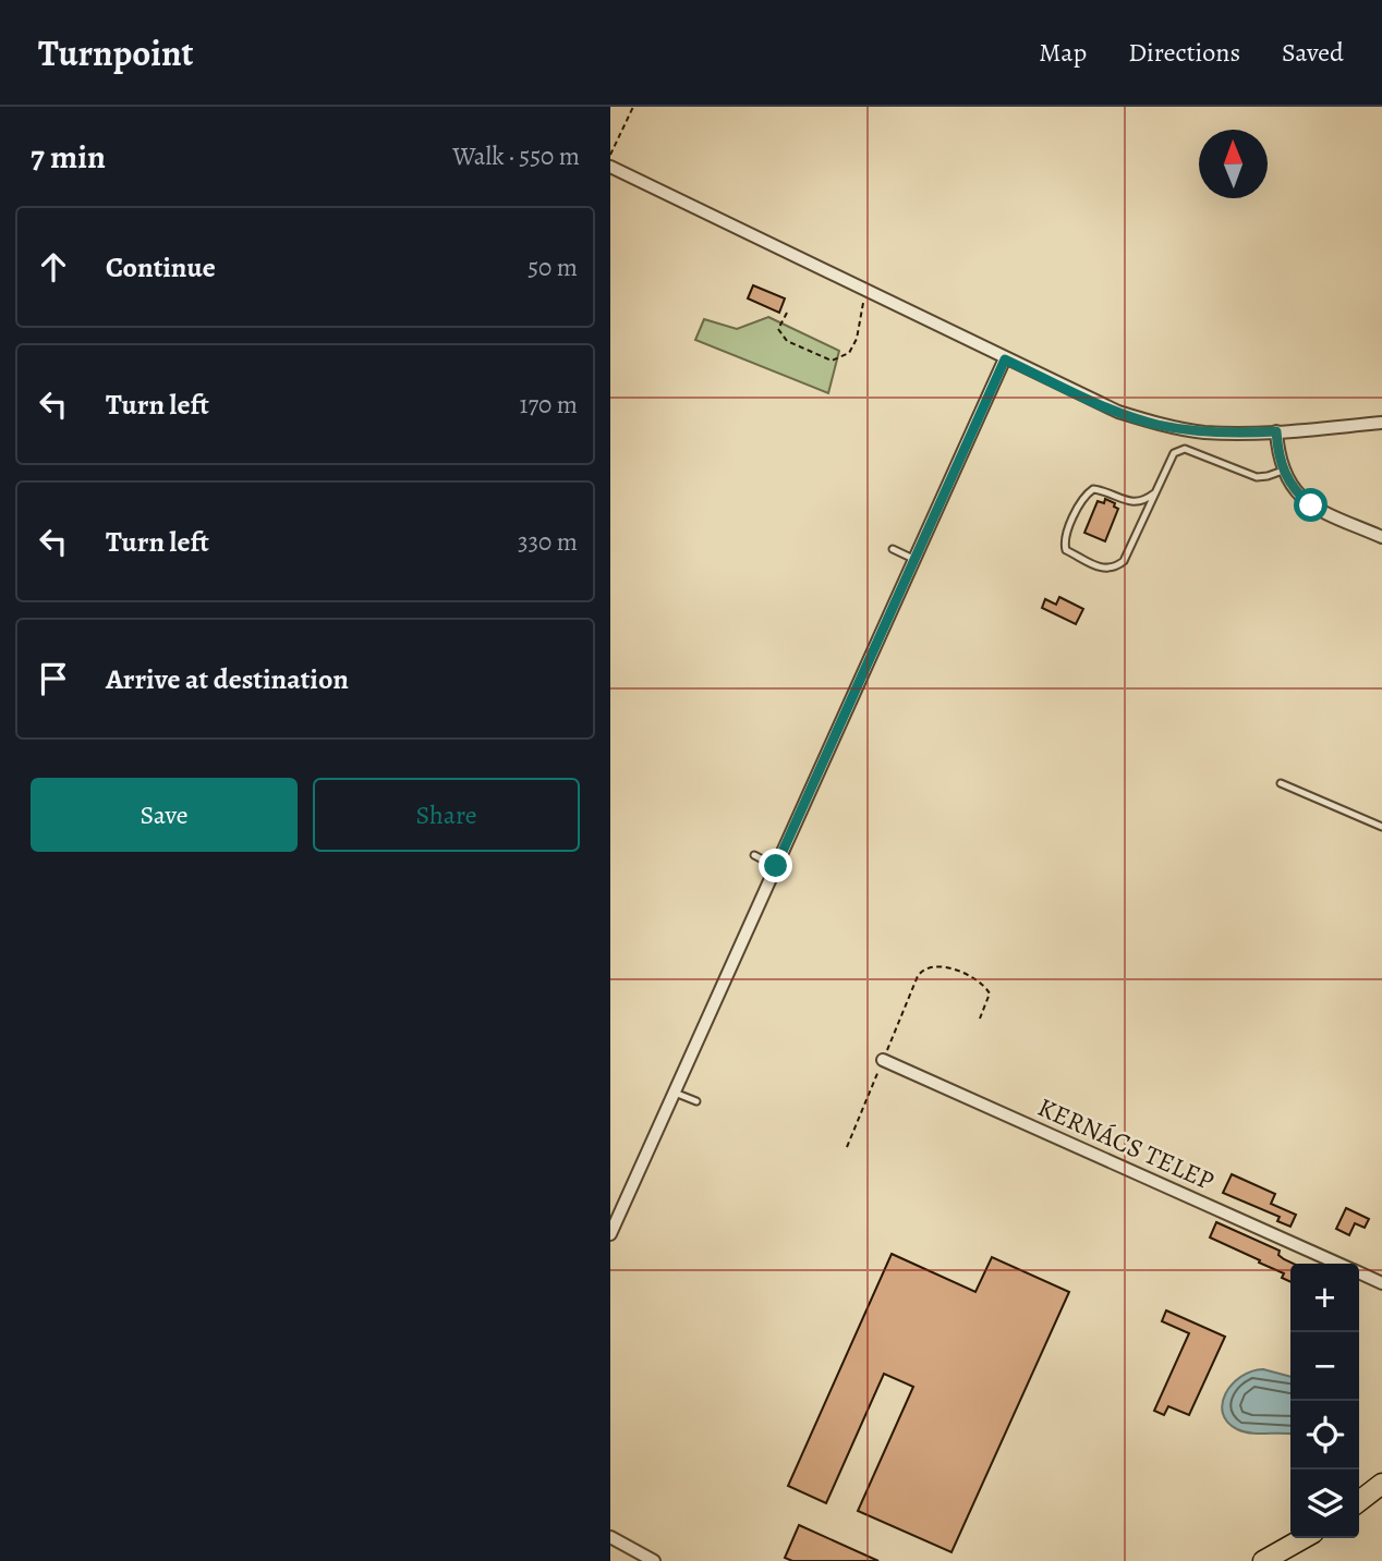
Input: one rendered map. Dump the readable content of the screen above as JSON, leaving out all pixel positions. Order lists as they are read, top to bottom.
{
  "streets": {
    "street": ["KERNÁCS TELEP"]
  },
  "north": "top",
  "page": {
    "header": "Turnpoint",
    "nav": ["Map", "Directions", "Saved"],
    "heading": ["7 min", "Walk · 550 m"],
    "list": [
      ["Continue", "50 m"],
      ["Turn left", "170 m"],
      ["Turn left", "330 m"],
      "Arrive at destination"
    ],
    "buttons": ["Save", "Share"],
    "map_buttons": ["+", "−"]
  }
}
